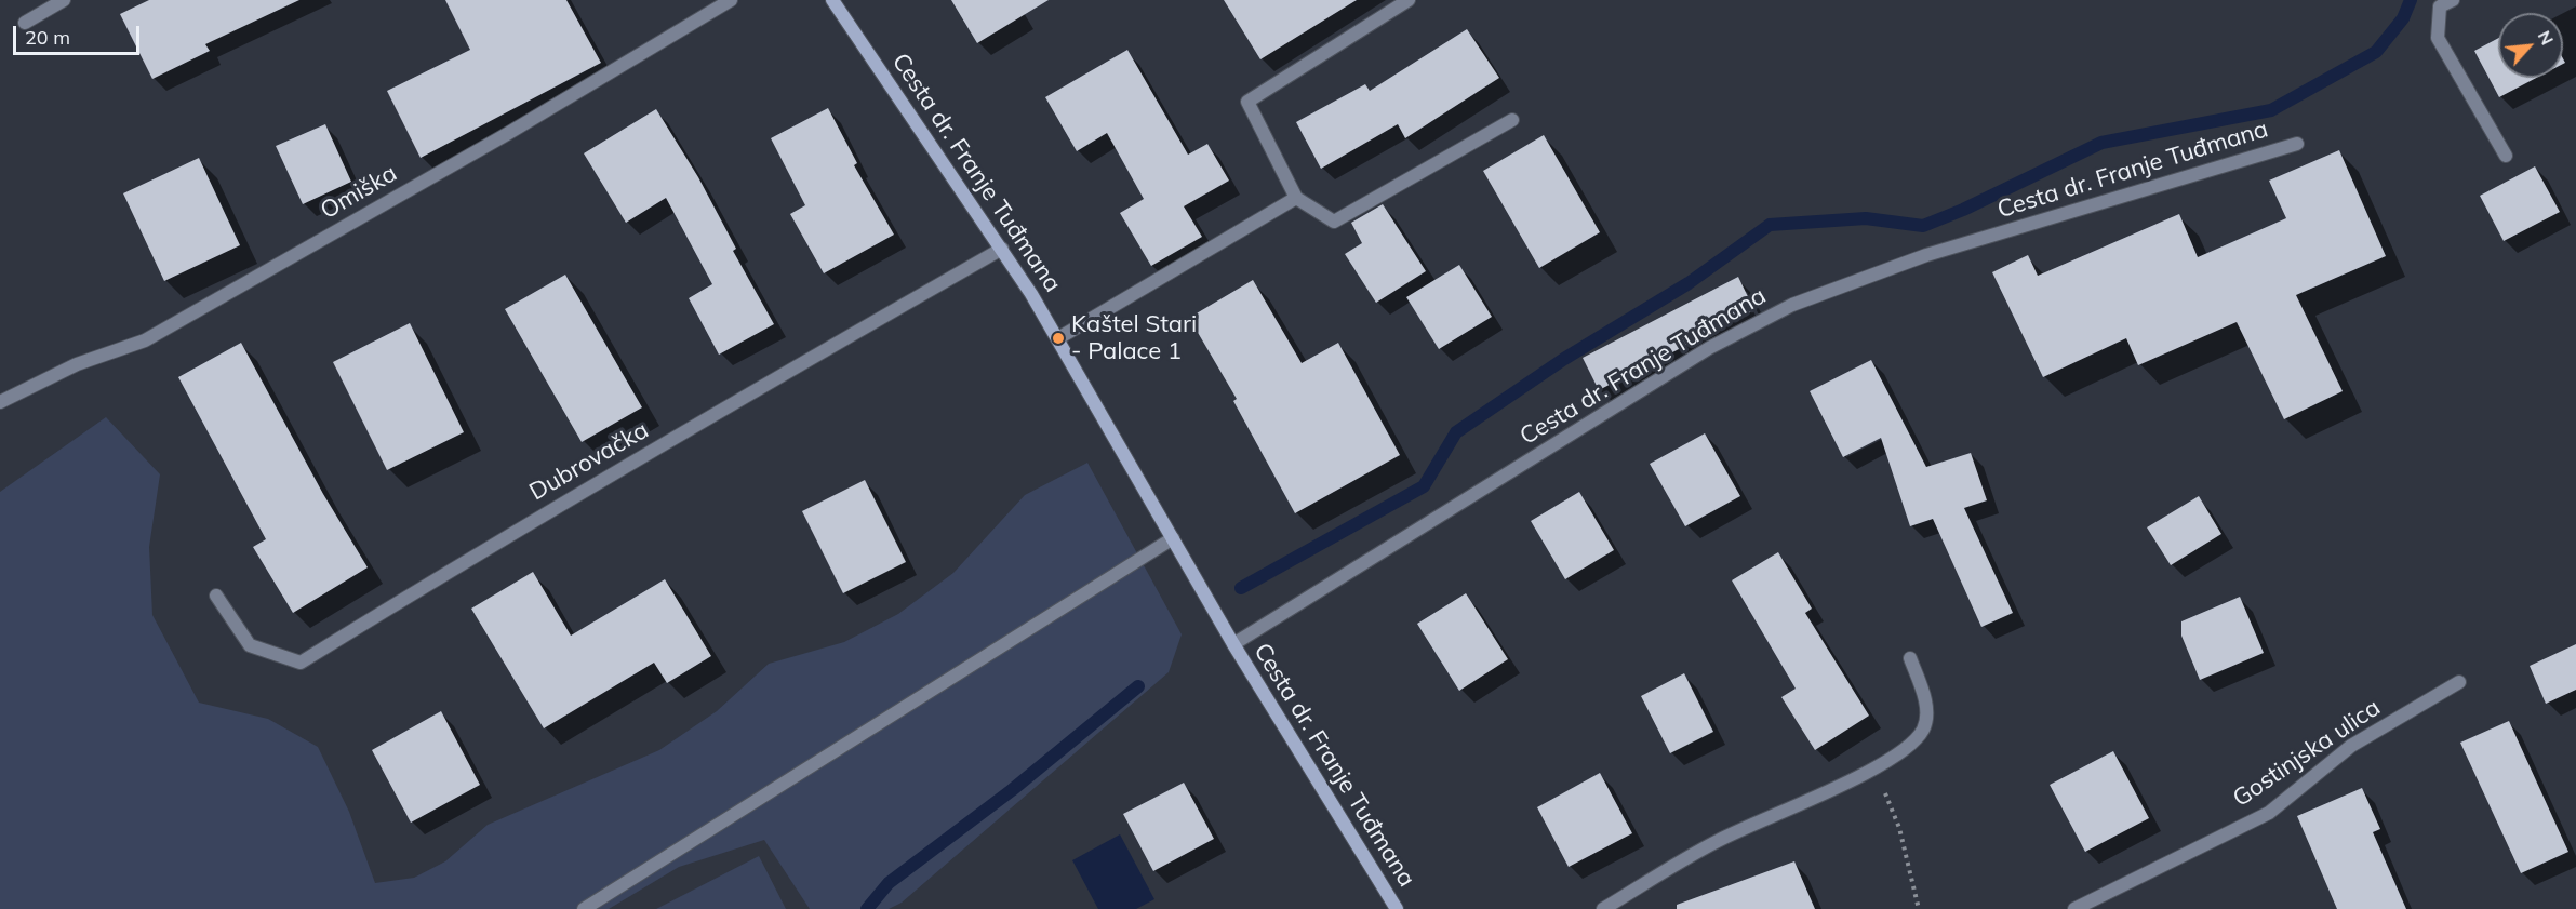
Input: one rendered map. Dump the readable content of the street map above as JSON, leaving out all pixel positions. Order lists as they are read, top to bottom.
{
  "streets": {
    "main road": ["Cesta dr. Franje Tuđmana"],
    "street": ["Omiška", "Dubrovačka", "Gostinjska ulica"]
  },
  "crossings": [
    ["Cesta dr. Franje Tuđmana", "Dubrovačka"]
  ],
  "places": ["Kaštel Stari - Palace 1"],
  "scale_bar": "20 m",
  "north": "top right"
}
